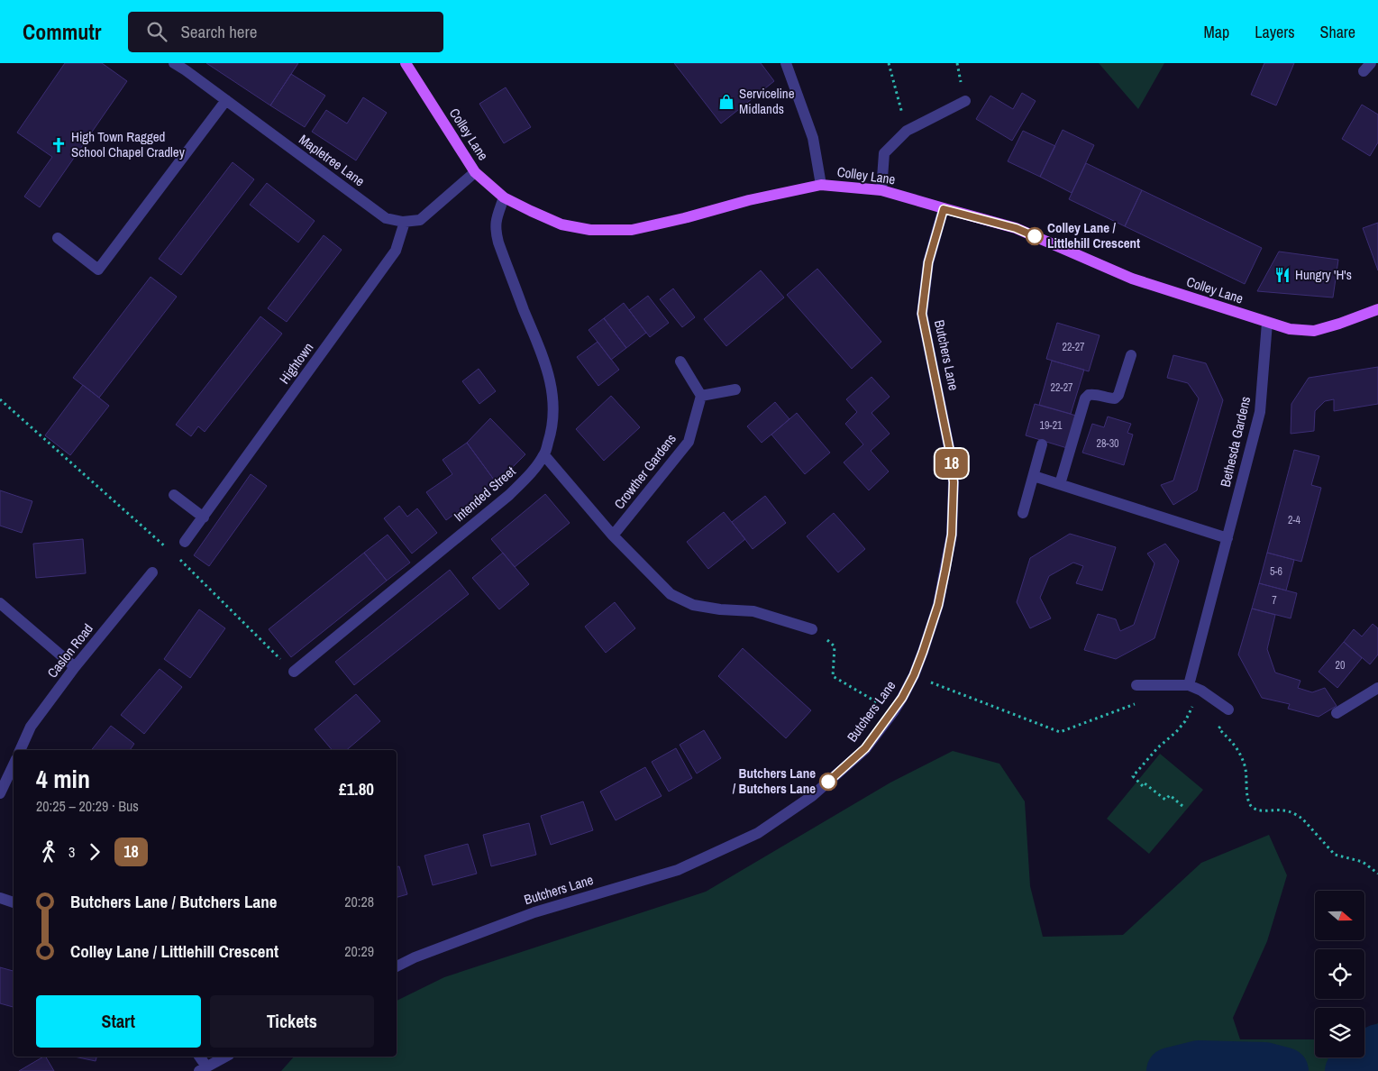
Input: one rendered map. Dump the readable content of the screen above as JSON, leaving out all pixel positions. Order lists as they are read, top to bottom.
{
  "streets": {
    "main road": ["Colley Lane"],
    "street": [
      "Mapletree Lane",
      "Butchers Lane",
      "Hightown",
      "Bethesda Gardens",
      "Crowther Gardens",
      "Intended Street",
      "Caslon Road"
    ]
  },
  "crossings": [
    ["Colley Lane", "Butchers Lane"],
    ["Colley Lane", "Bethesda Gardens"],
    ["Colley Lane", "Intended Street"],
    ["Mapletree Lane", "Hightown"],
    ["Crowther Gardens", "Intended Street"]
  ],
  "places": {
    "shop": ["Serviceline Midlands"],
    "church": ["High Town Ragged School Chapel Cradley"],
    "other": ["Colley Lane / Littlehill Crescent", "Butchers Lane / Butchers Lane"],
    "restaurant": ["Hungry 'H's"]
  },
  "lines": ["bus line 18"],
  "house_numbers": [
    "22-27",
    "22-27",
    "19-21",
    "28-30",
    "2-4",
    "5-6",
    "7",
    "20"
  ],
  "north": "right",
  "page": {
    "header": "Commutr",
    "search": "Search here",
    "nav": ["Map", "Layers", "Share"],
    "on_map": "18",
    "heading": ["4 min", "20:25 – 20:29 · Bus", "£1.80"],
    "legs": ["3", "18"],
    "list": [
      {
        "name": "Butchers Lane / Butchers Lane",
        "value": "20:28"
      },
      {
        "name": "Colley Lane / Littlehill Crescent",
        "value": "20:29"
      }
    ],
    "buttons": ["Start", "Tickets"]
  }
}
